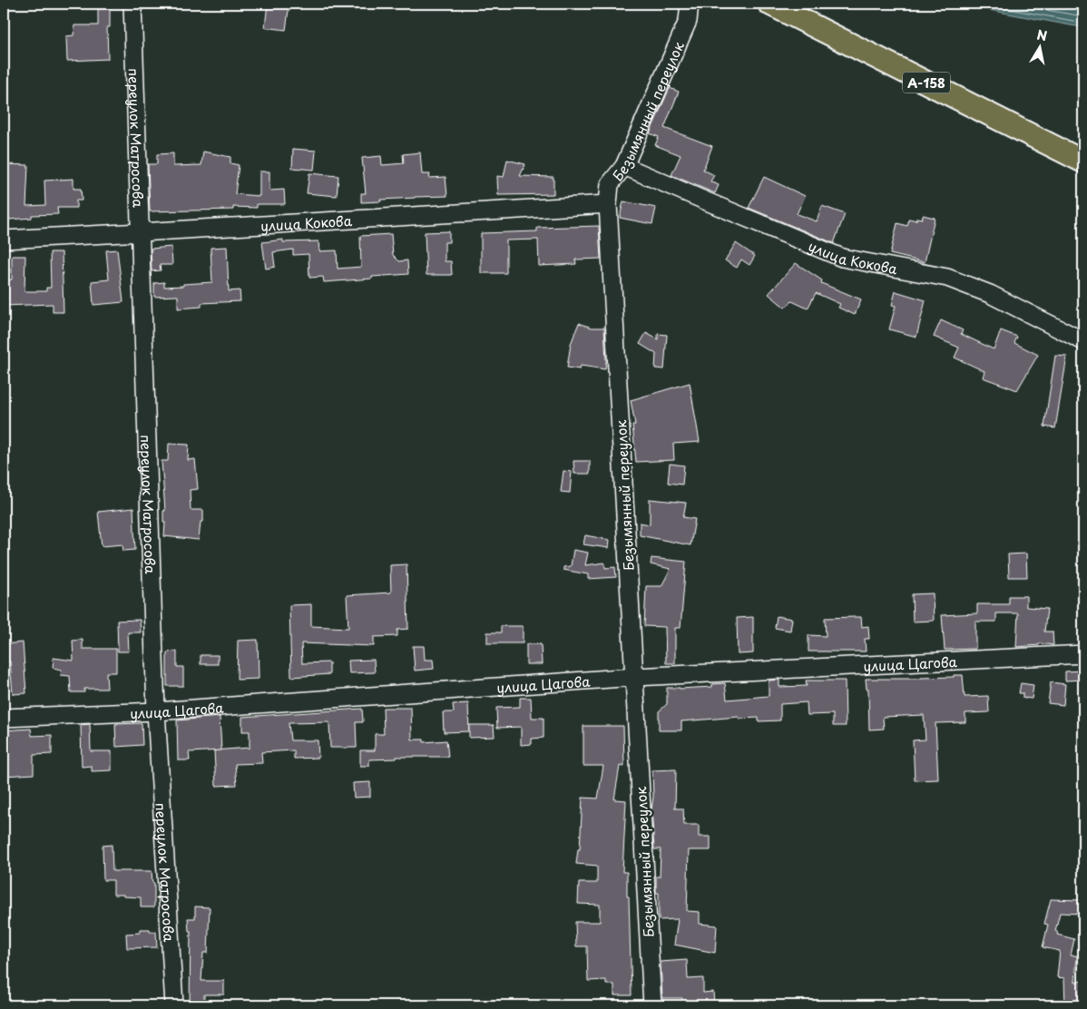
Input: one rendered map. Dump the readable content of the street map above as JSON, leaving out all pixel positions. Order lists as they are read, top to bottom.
{
  "streets": {
    "main road": ["А-158"],
    "street": [
      "Безымянный переулок",
      "переулок Матросова",
      "улица Кокова",
      "улица Цагова"
    ]
  },
  "crossings": [
    ["Безымянный переулок", "улица Кокова"],
    ["Безымянный переулок", "улица Цагова"],
    ["переулок Матросова", "улица Кокова"],
    ["переулок Матросова", "улица Цагова"]
  ],
  "north": "top"
}
